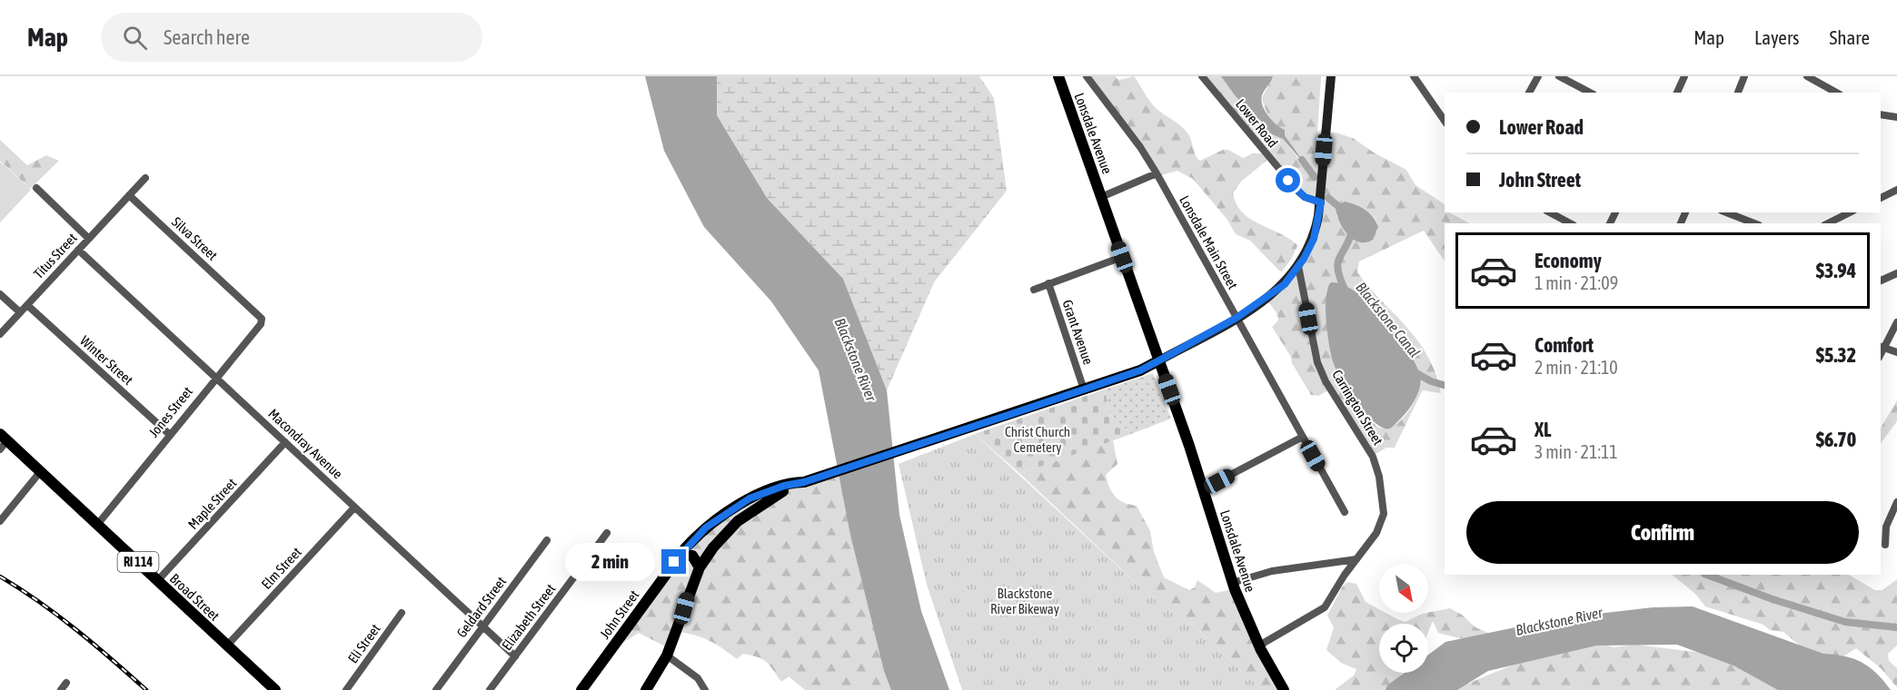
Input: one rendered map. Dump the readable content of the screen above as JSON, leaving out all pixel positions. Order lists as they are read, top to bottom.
{
  "streets": {
    "main road": [
      "Lonsdale Avenue",
      "RI 114",
      "Broad Street",
      "John Street"
    ],
    "street": [
      "Lower Road",
      "Silva Street",
      "Lonsdale Main Street",
      "Titus Street",
      "Grant Avenue",
      "Winter Street",
      "Carrington Street",
      "Jones Street",
      "Macondray Avenue",
      "Maple Street",
      "Elm Street",
      "Geldard Street",
      "Elizabeth Street",
      "Eli Street"
    ]
  },
  "crossings": [
    ["Lonsdale Avenue", "Carrington Street"],
    ["Lonsdale Avenue", "John Street"],
    ["Silva Street", "Titus Street"],
    ["Silva Street", "Jones Street"],
    ["Titus Street", "Winter Street"],
    ["Titus Street", "Macondray Avenue"],
    ["Grant Avenue", "John Street"],
    ["Winter Street", "Jones Street"],
    ["Jones Street", "Macondray Avenue"],
    ["Jones Street", "Broad Street"],
    ["Macondray Avenue", "Maple Street"],
    ["Macondray Avenue", "Elm Street"],
    ["Macondray Avenue", "Geldard Street"],
    ["Macondray Avenue", "Elizabeth Street"],
    ["Maple Street", "Broad Street"],
    ["Elm Street", "Broad Street"]
  ],
  "water": ["Blackstone Canal", "Blackstone River"],
  "parks": ["Christ Church Cemetery", "Blackstone River Bikeway"],
  "north": "bottom right",
  "page": {
    "header": "Map",
    "search": "Search here",
    "nav": ["Map", "Layers", "Share"],
    "banner": ["Lower Road", "John Street"],
    "list": [
      {
        "name": "Economy",
        "note": "1 min · 21:09",
        "value": "$3.94"
      },
      {
        "name": "Comfort",
        "note": "2 min · 21:10",
        "value": "$5.32"
      },
      {
        "name": "XL",
        "note": "3 min · 21:11",
        "value": "$6.70"
      }
    ],
    "buttons": "Confirm",
    "bubble": "2 min"
  }
}
